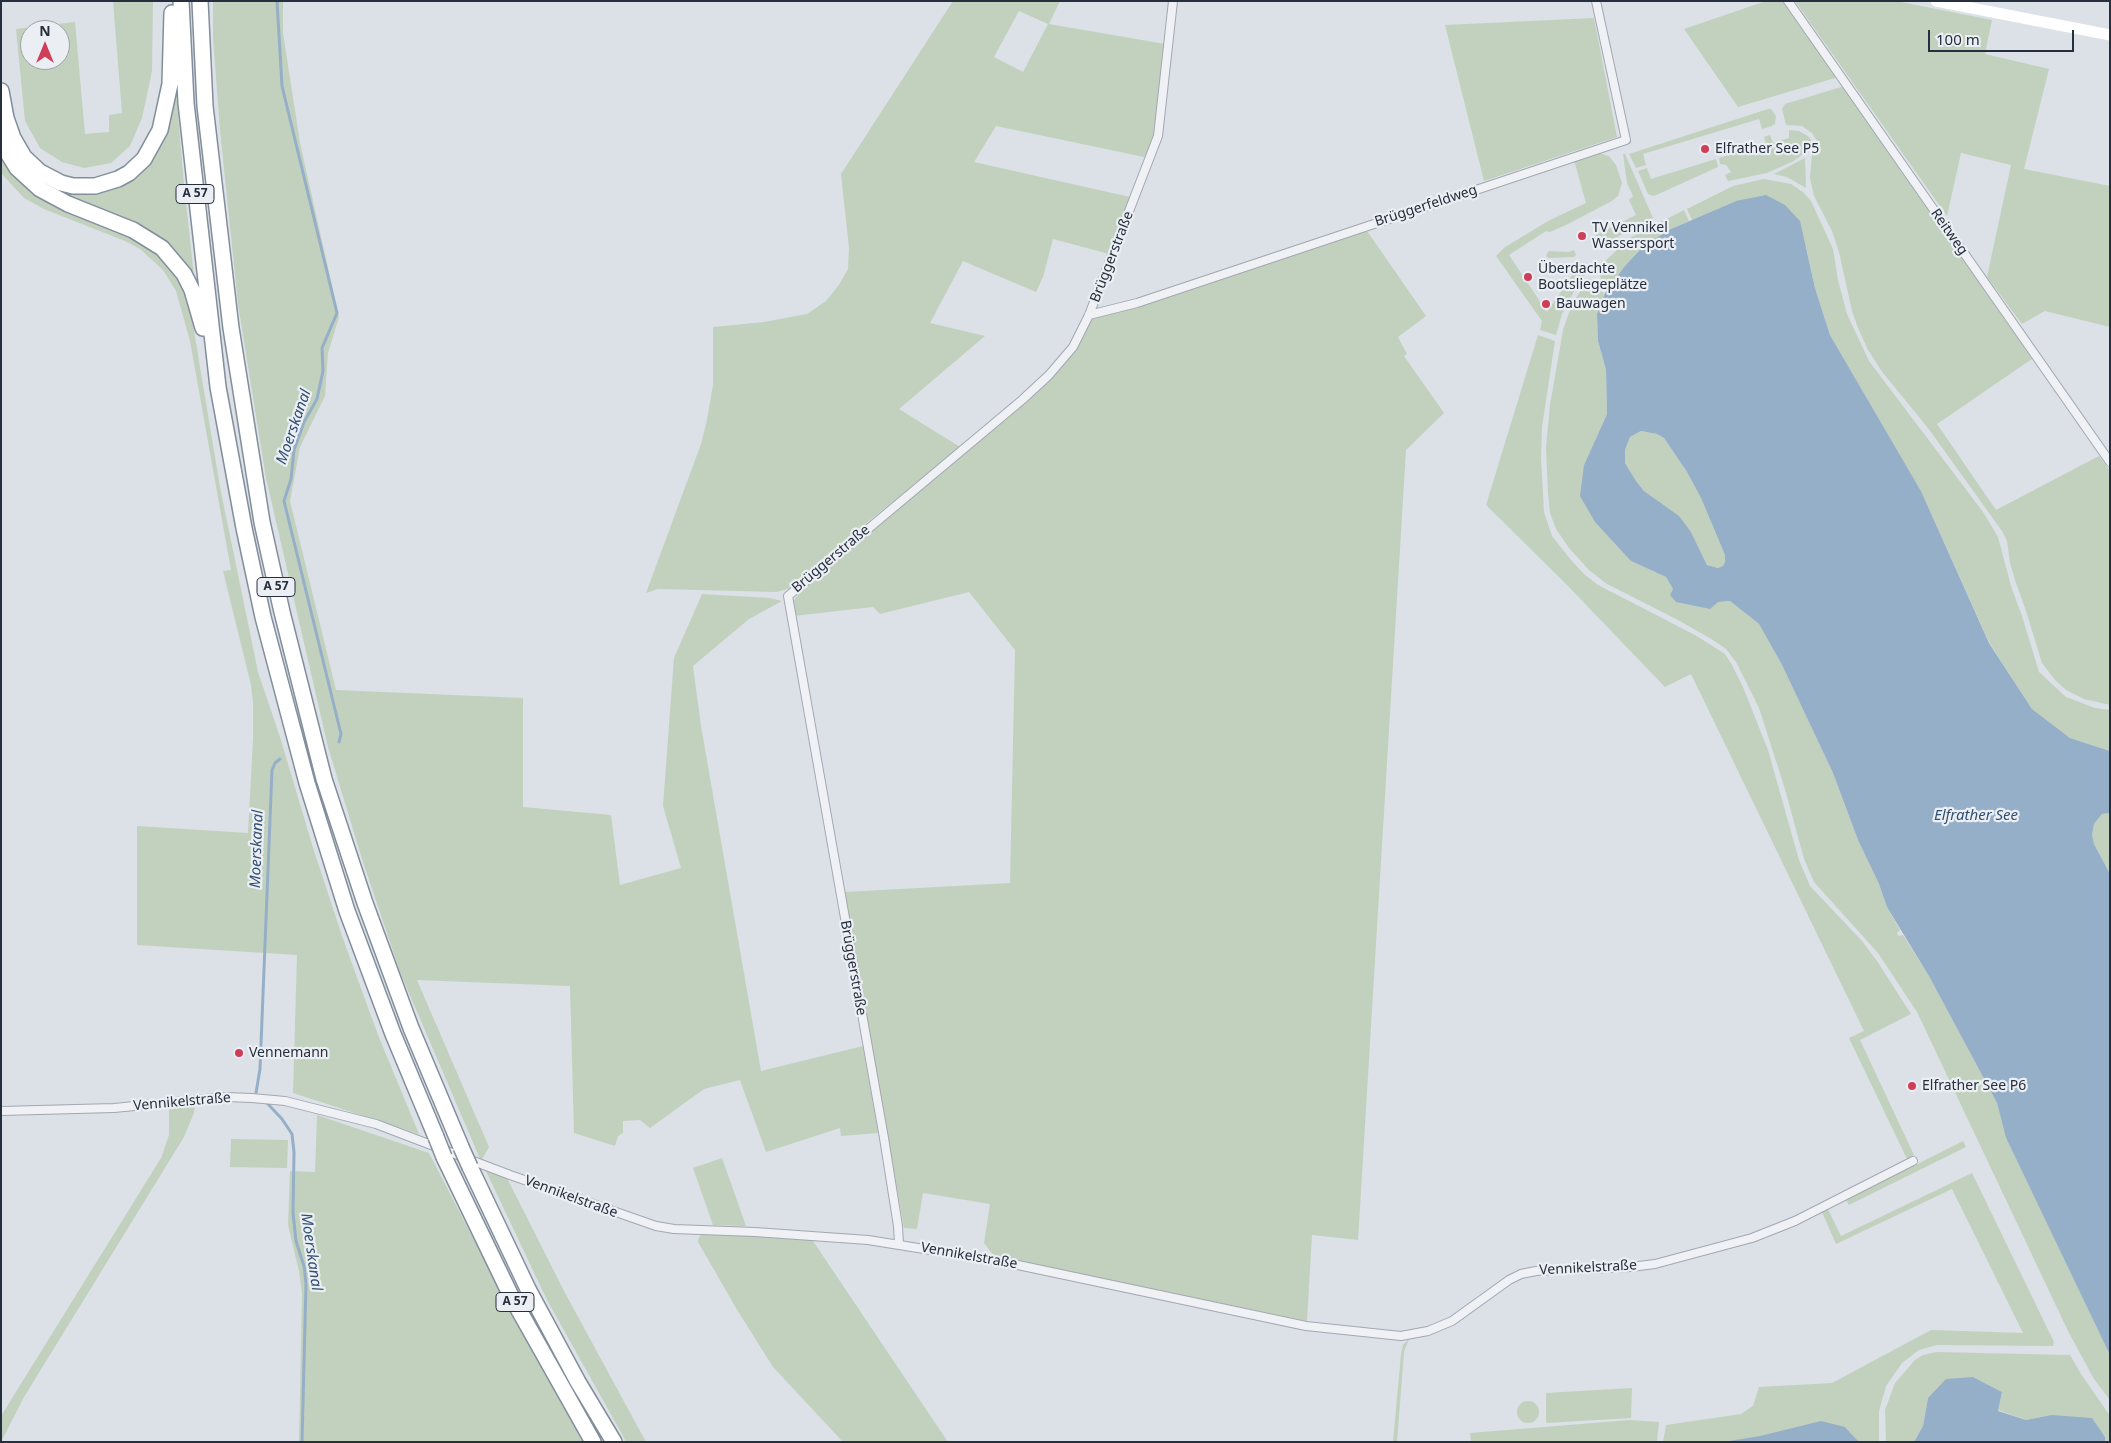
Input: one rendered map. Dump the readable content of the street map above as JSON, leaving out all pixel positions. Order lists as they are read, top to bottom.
{
  "streets": {
    "highway": ["A 57"],
    "street": [
      "Brüggerfeldweg",
      "Reitweg",
      "Brüggerstraße",
      "Vennikelstraße"
    ]
  },
  "crossings": [
    ["Brüggerfeldweg", "Brüggerstraße"],
    ["Brüggerstraße", "Vennikelstraße"]
  ],
  "water": ["Moerskanal", "Elfrather See"],
  "places": [
    "Elfrather See P5",
    "TV Vennikel Wassersport",
    "Überdachte Bootsliegeplätze",
    "Bauwagen",
    "Vennemann",
    "Elfrather See P6"
  ],
  "scale_bar": "100 m",
  "north": "top"
}
